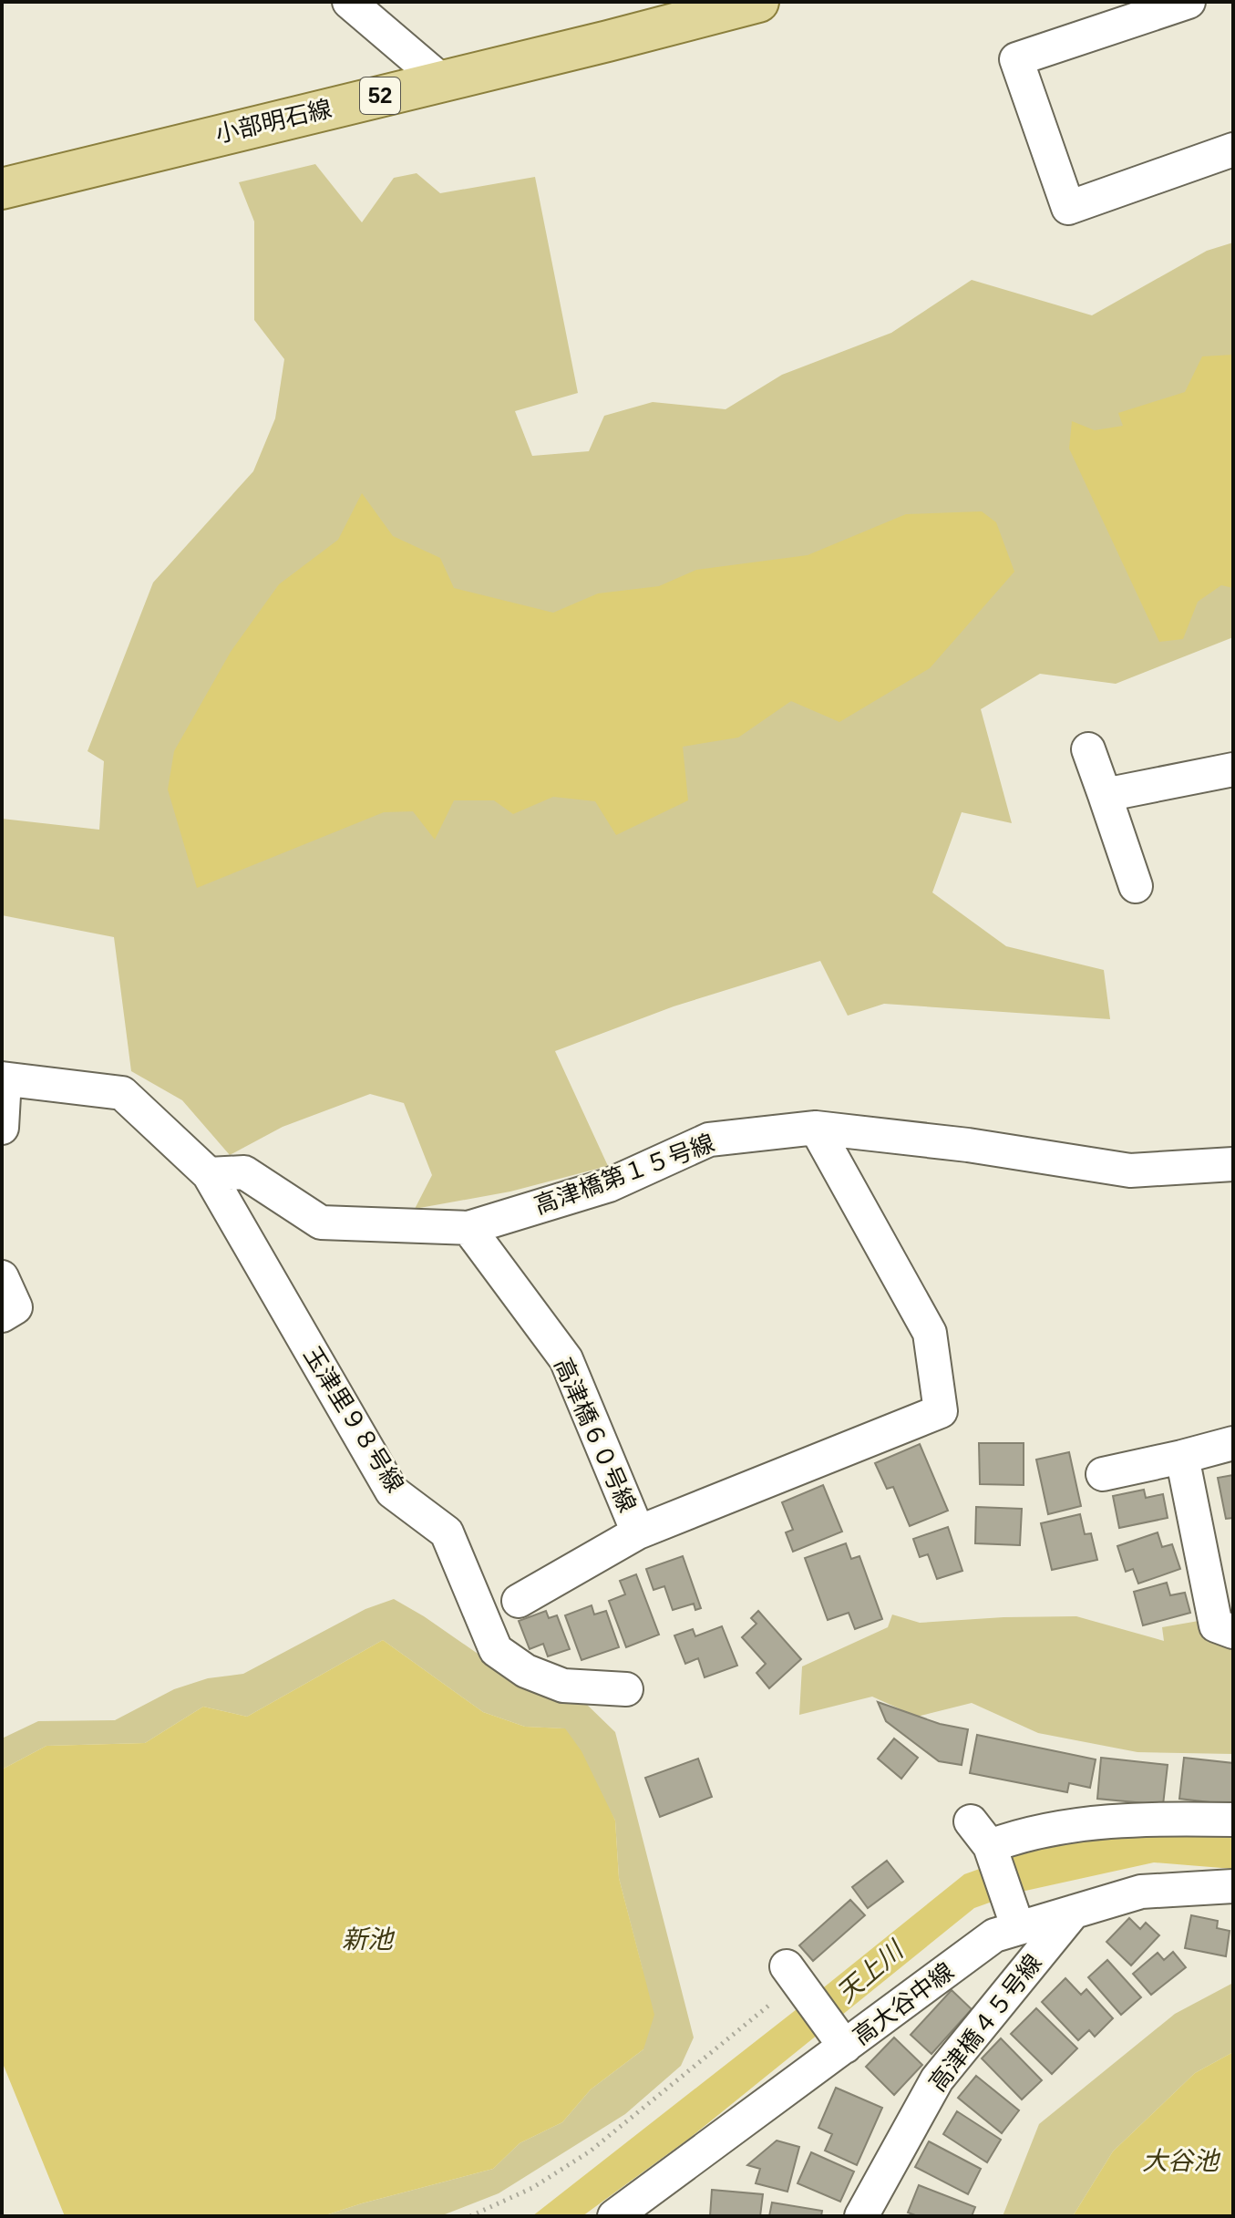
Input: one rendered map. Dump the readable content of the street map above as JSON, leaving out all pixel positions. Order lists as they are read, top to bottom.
{
  "streets": {
    "main road": ["52", "小部明石線"],
    "street": [
      "高津橋第１５号線",
      "玉津里９８号線",
      "高津橋６０号線",
      "高大谷中線",
      "高津橋４５号線"
    ]
  },
  "crossings": [
    ["高津橋第１５号線", "玉津里９８号線"],
    ["高津橋第１５号線", "高津橋６０号線"],
    ["高大谷中線", "高津橋４５号線"]
  ],
  "water": ["新池", "天上川", "大谷池"]
}
